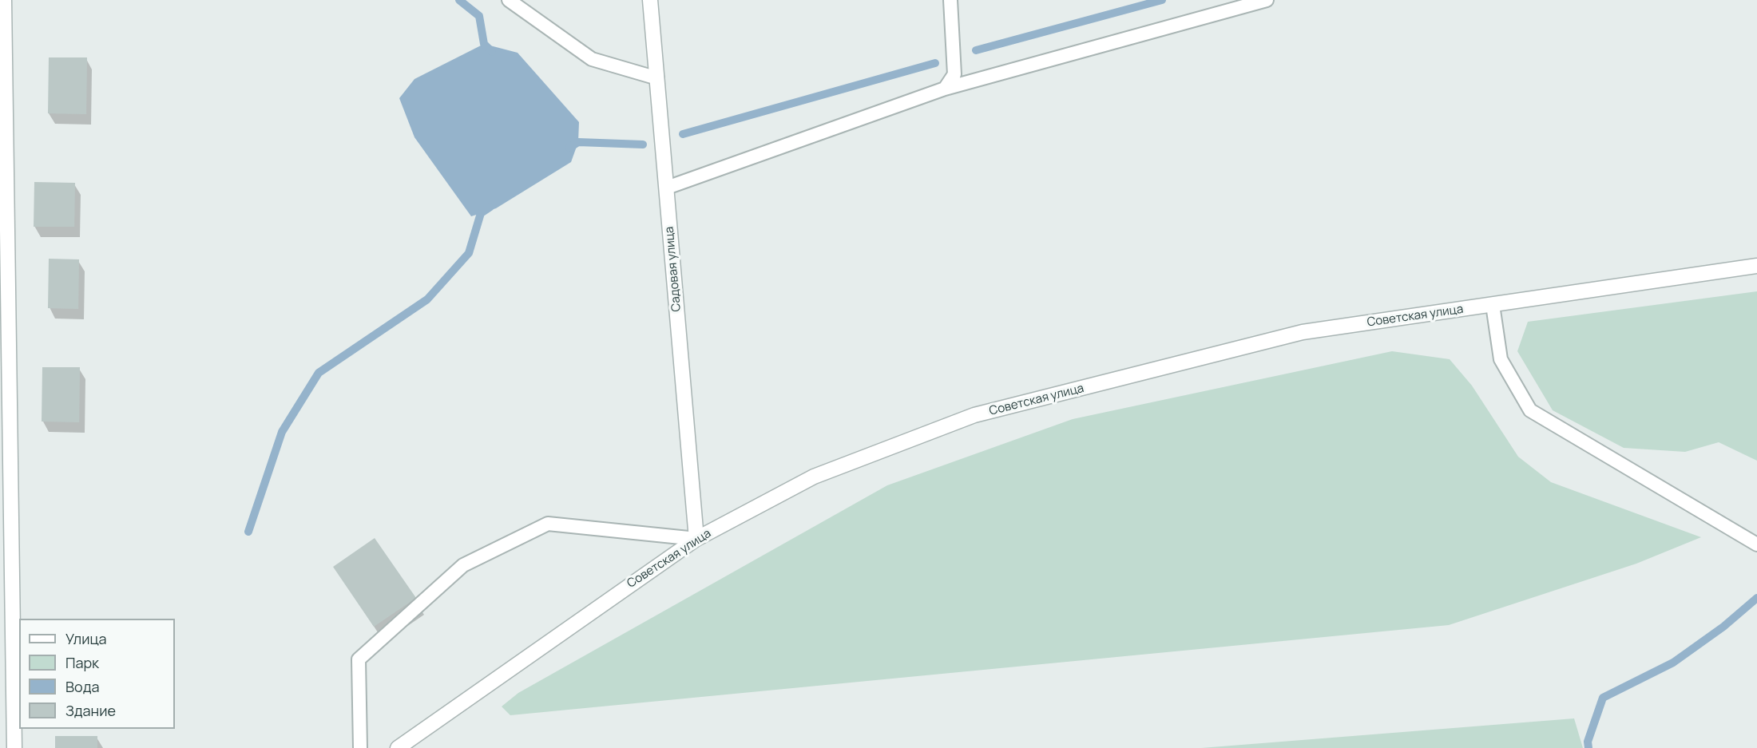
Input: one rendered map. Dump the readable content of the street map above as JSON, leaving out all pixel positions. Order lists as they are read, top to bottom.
{
  "streets": {
    "street": ["Садовая улица", "Советская улица"]
  },
  "crossings": [
    ["Садовая улица", "Советская улица"]
  ],
  "legend": [
    "Улица",
    "Парк",
    "Вода",
    "Здание"
  ]
}
